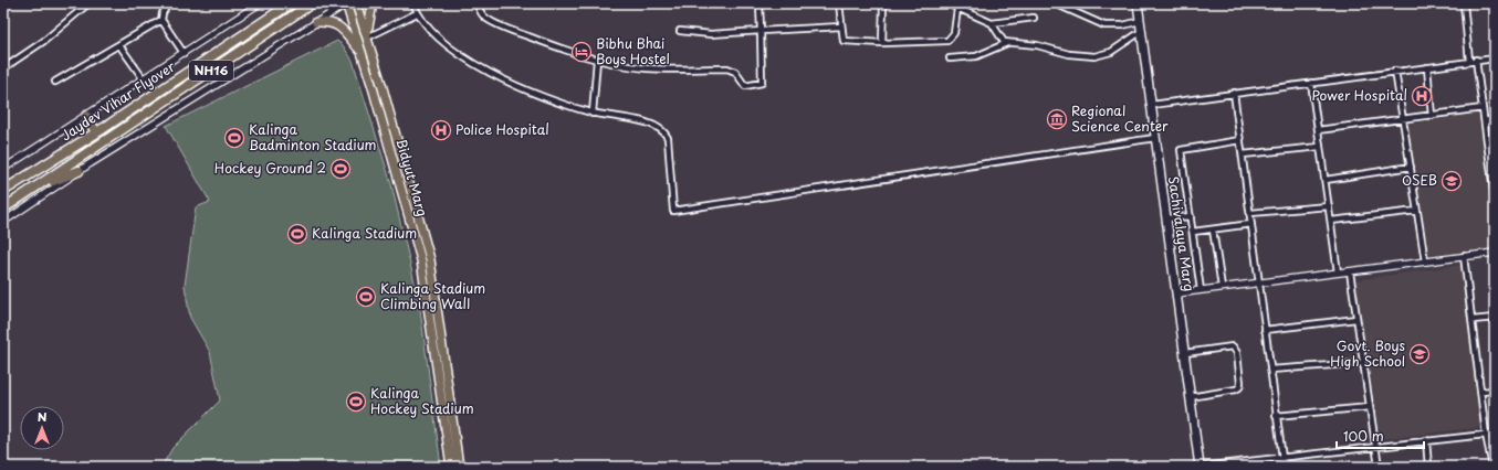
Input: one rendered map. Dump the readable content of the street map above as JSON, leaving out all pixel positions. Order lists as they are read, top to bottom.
{
  "streets": {
    "highway": ["NH16", "Jaydev Vihar Flyover"],
    "main road": ["Bidyut Marg", "Sachivalaya Marg"]
  },
  "crossings": [
    ["NH16", "Jaydev Vihar Flyover"]
  ],
  "places": {
    "hotel": ["Bibhu Bhai Boys Hostel"],
    "hospital": ["Power Hospital", "Police Hospital"],
    "museum": ["Regional Science Center"],
    "sports": [
      "Kalinga Badminton Stadium",
      "Hockey Ground 2",
      "Kalinga Stadium",
      "Kalinga Stadium Climbing Wall",
      "Kalinga Hockey Stadium"
    ],
    "school or university": ["OSEB", "Govt. Boys High School"]
  },
  "scale_bar": "100 m",
  "north": "top"
}
